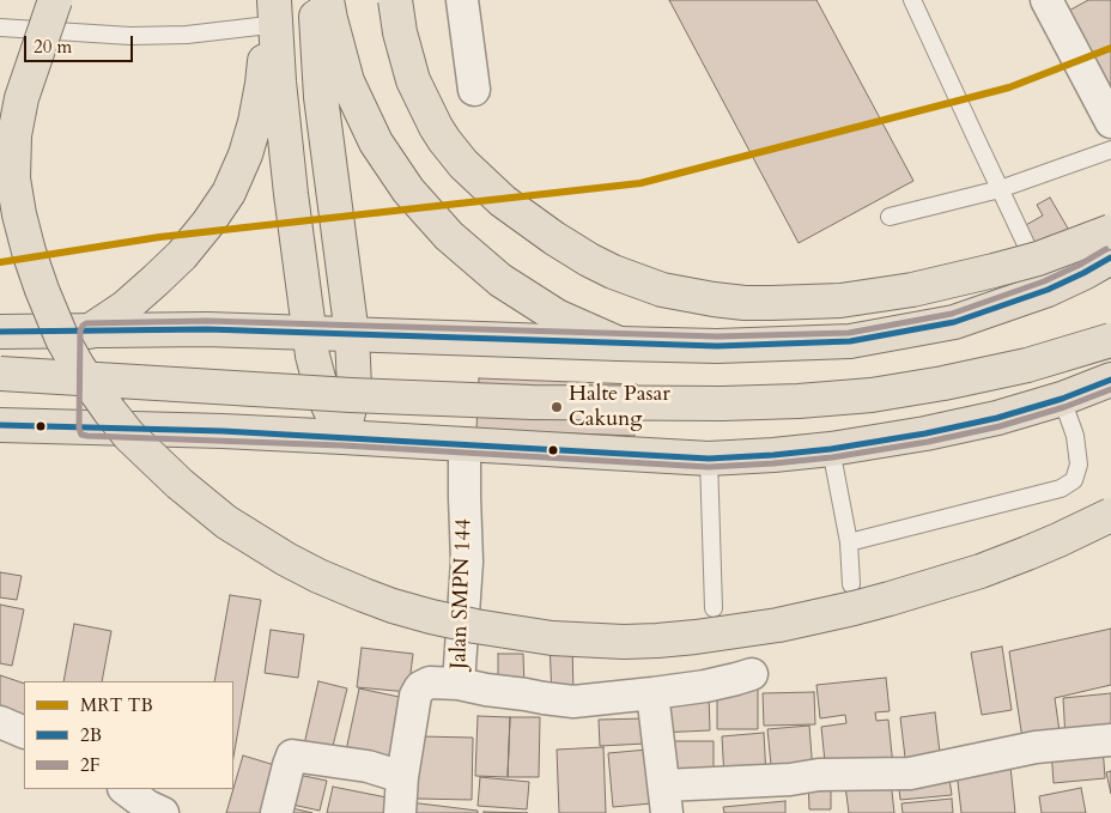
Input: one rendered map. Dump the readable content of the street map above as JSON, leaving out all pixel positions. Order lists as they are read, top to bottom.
{
  "streets": {
    "street": ["Jalan SMPN 144"]
  },
  "places": ["Halte Pasar Cakung"],
  "lines": ["metro line TB", "transit line 2F", "transit line 2B"],
  "legend": ["MRT TB", "2B", "2F"],
  "scale_bar": "20 m"
}
